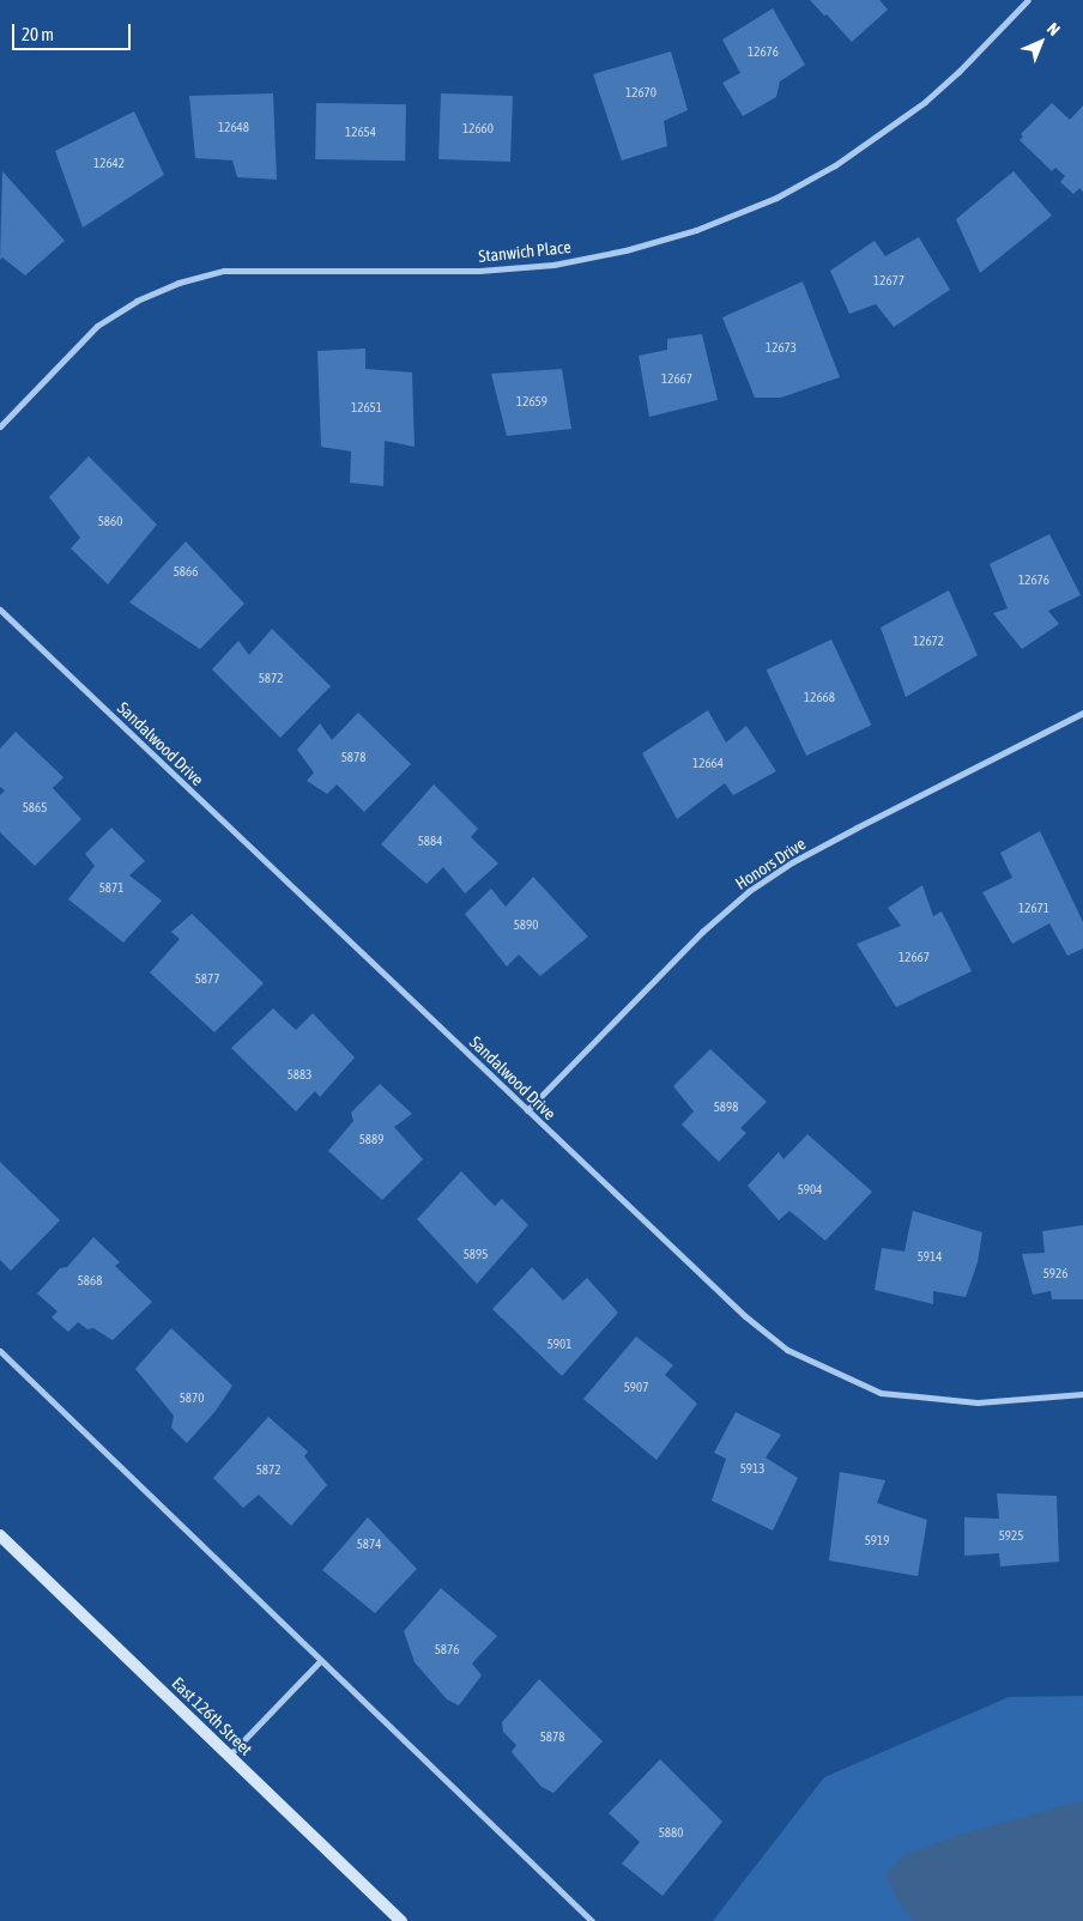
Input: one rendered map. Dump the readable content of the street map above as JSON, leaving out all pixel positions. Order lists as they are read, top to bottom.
{
  "streets": {
    "street": [
      "Stanwich Place",
      "Sandalwood Drive",
      "Honors Drive",
      "East 126th Street"
    ]
  },
  "crossings": [
    ["Sandalwood Drive", "Honors Drive"]
  ],
  "house_numbers": [
    "12676",
    "12670",
    "12648",
    "12660",
    "12654",
    "12642",
    "12677",
    "12673",
    "12667",
    "12659",
    "12651",
    "5860",
    "5866",
    "12676",
    "12672",
    "5872",
    "12668",
    "5878",
    "12664",
    "5865",
    "5884",
    "5871",
    "12671",
    "5890",
    "12667",
    "5877",
    "5883",
    "5898",
    "5889",
    "5904",
    "5895",
    "5914",
    "5926",
    "5868",
    "5901",
    "5907",
    "5870",
    "5913",
    "5872",
    "5925",
    "5919",
    "5874",
    "5876",
    "5878",
    "5880"
  ],
  "scale_bar": "20 m",
  "north": "top right"
}
